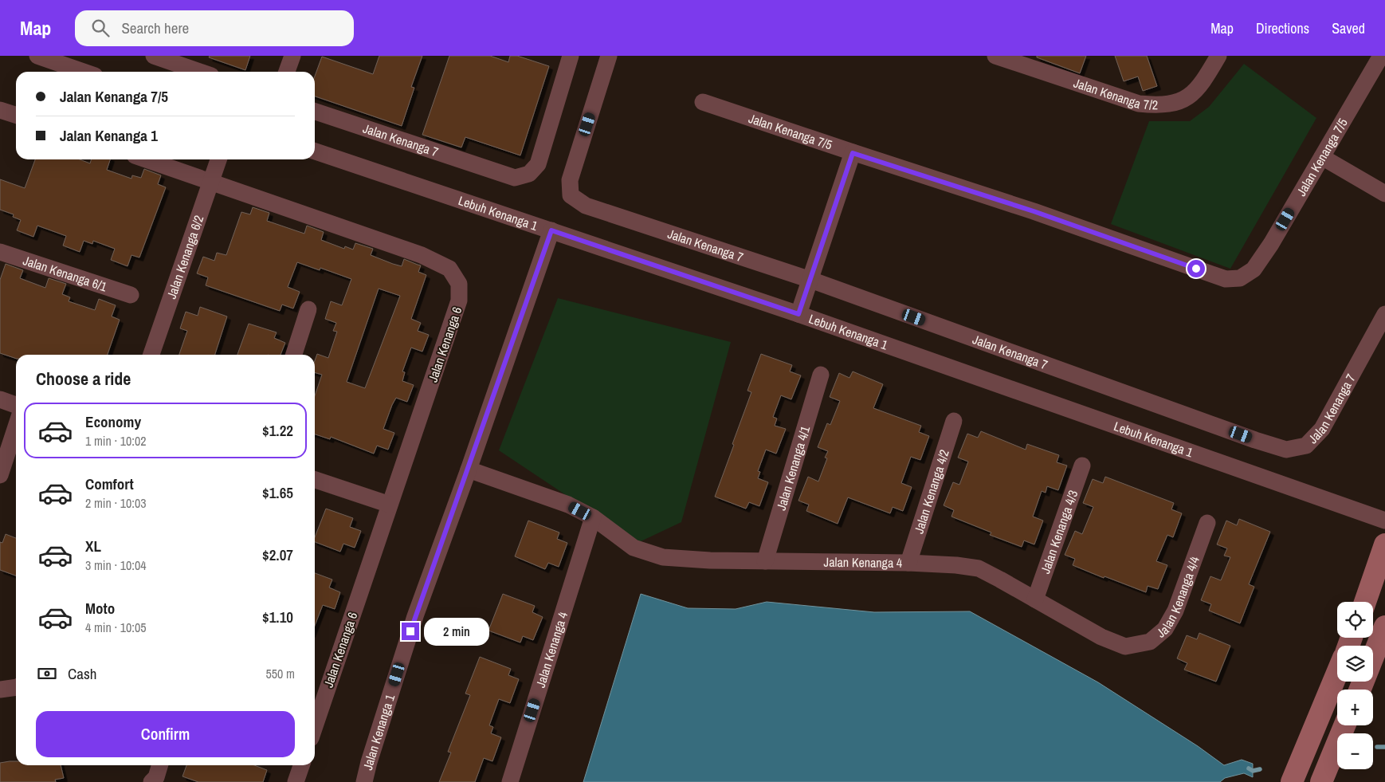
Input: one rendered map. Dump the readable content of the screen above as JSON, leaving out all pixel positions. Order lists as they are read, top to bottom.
{
  "streets": {
    "street": [
      "Jalan Kenanga 7/2",
      "Jalan Kenanga 7/5",
      "Jalan Kenanga 7",
      "Lebuh Kenanga 1",
      "Jalan Kenanga 6/2",
      "Jalan Kenanga 6/1",
      "Jalan Kenanga 6",
      "Jalan Kenanga 4/1",
      "Jalan Kenanga 4/2",
      "Jalan Kenanga 4/3",
      "Jalan Kenanga 4",
      "Jalan Kenanga 4/4",
      "Jalan Kenanga 1"
    ]
  },
  "crossings": [
    ["Lebuh Kenanga 1", "Jalan Kenanga 1"],
    ["Jalan Kenanga 6/2", "Jalan Kenanga 6"],
    ["Jalan Kenanga 4/1", "Jalan Kenanga 4"],
    ["Jalan Kenanga 4/2", "Jalan Kenanga 4"],
    ["Jalan Kenanga 4/3", "Jalan Kenanga 4"],
    ["Jalan Kenanga 4", "Jalan Kenanga 4/4"],
    ["Jalan Kenanga 4", "Jalan Kenanga 1"]
  ],
  "page": {
    "header": "Map",
    "search": "Search here",
    "nav": ["Map", "Directions", "Saved"],
    "banner": ["Jalan Kenanga 7/5", "Jalan Kenanga 1"],
    "heading": "Choose a ride",
    "list": [
      {
        "name": "Economy",
        "note": "1 min · 10:02",
        "value": "$1.22"
      },
      {
        "name": "Comfort",
        "note": "2 min · 10:03",
        "value": "$1.65"
      },
      {
        "name": "XL",
        "note": "3 min · 10:04",
        "value": "$2.07"
      },
      {
        "name": "Moto",
        "note": "4 min · 10:05",
        "value": "$1.10"
      }
    ],
    "map_buttons": ["+", "−"],
    "bubble": "2 min",
    "pay": ["Cash", "550 m"],
    "buttons": "Confirm"
  }
}
